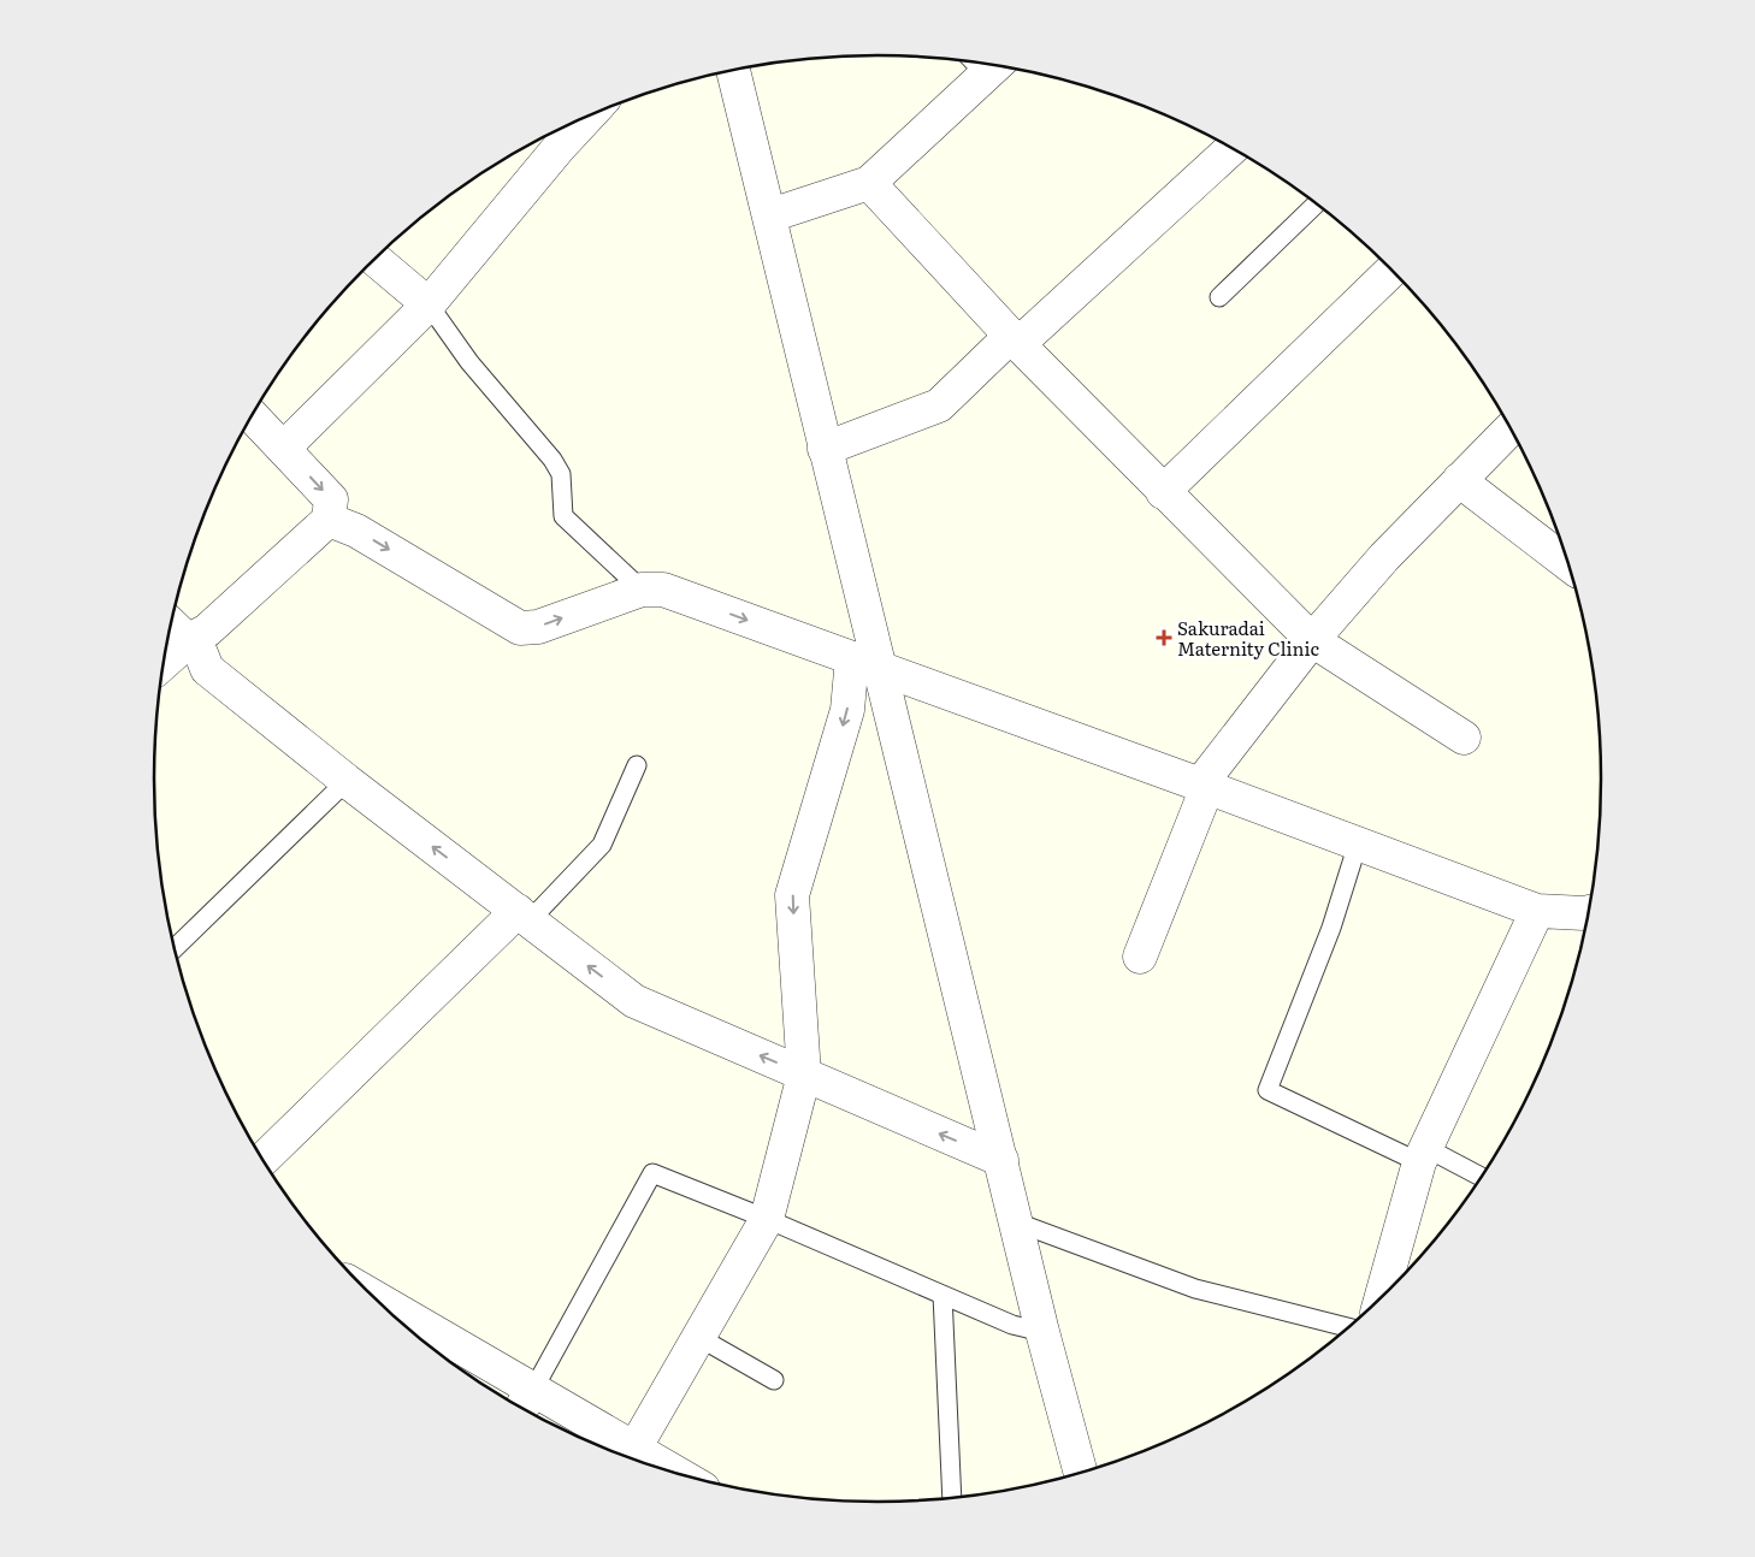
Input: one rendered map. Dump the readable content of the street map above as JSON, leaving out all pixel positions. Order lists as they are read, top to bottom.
{
  "places": {
    "health": ["Sakuradai Maternity Clinic"]
  }
}
